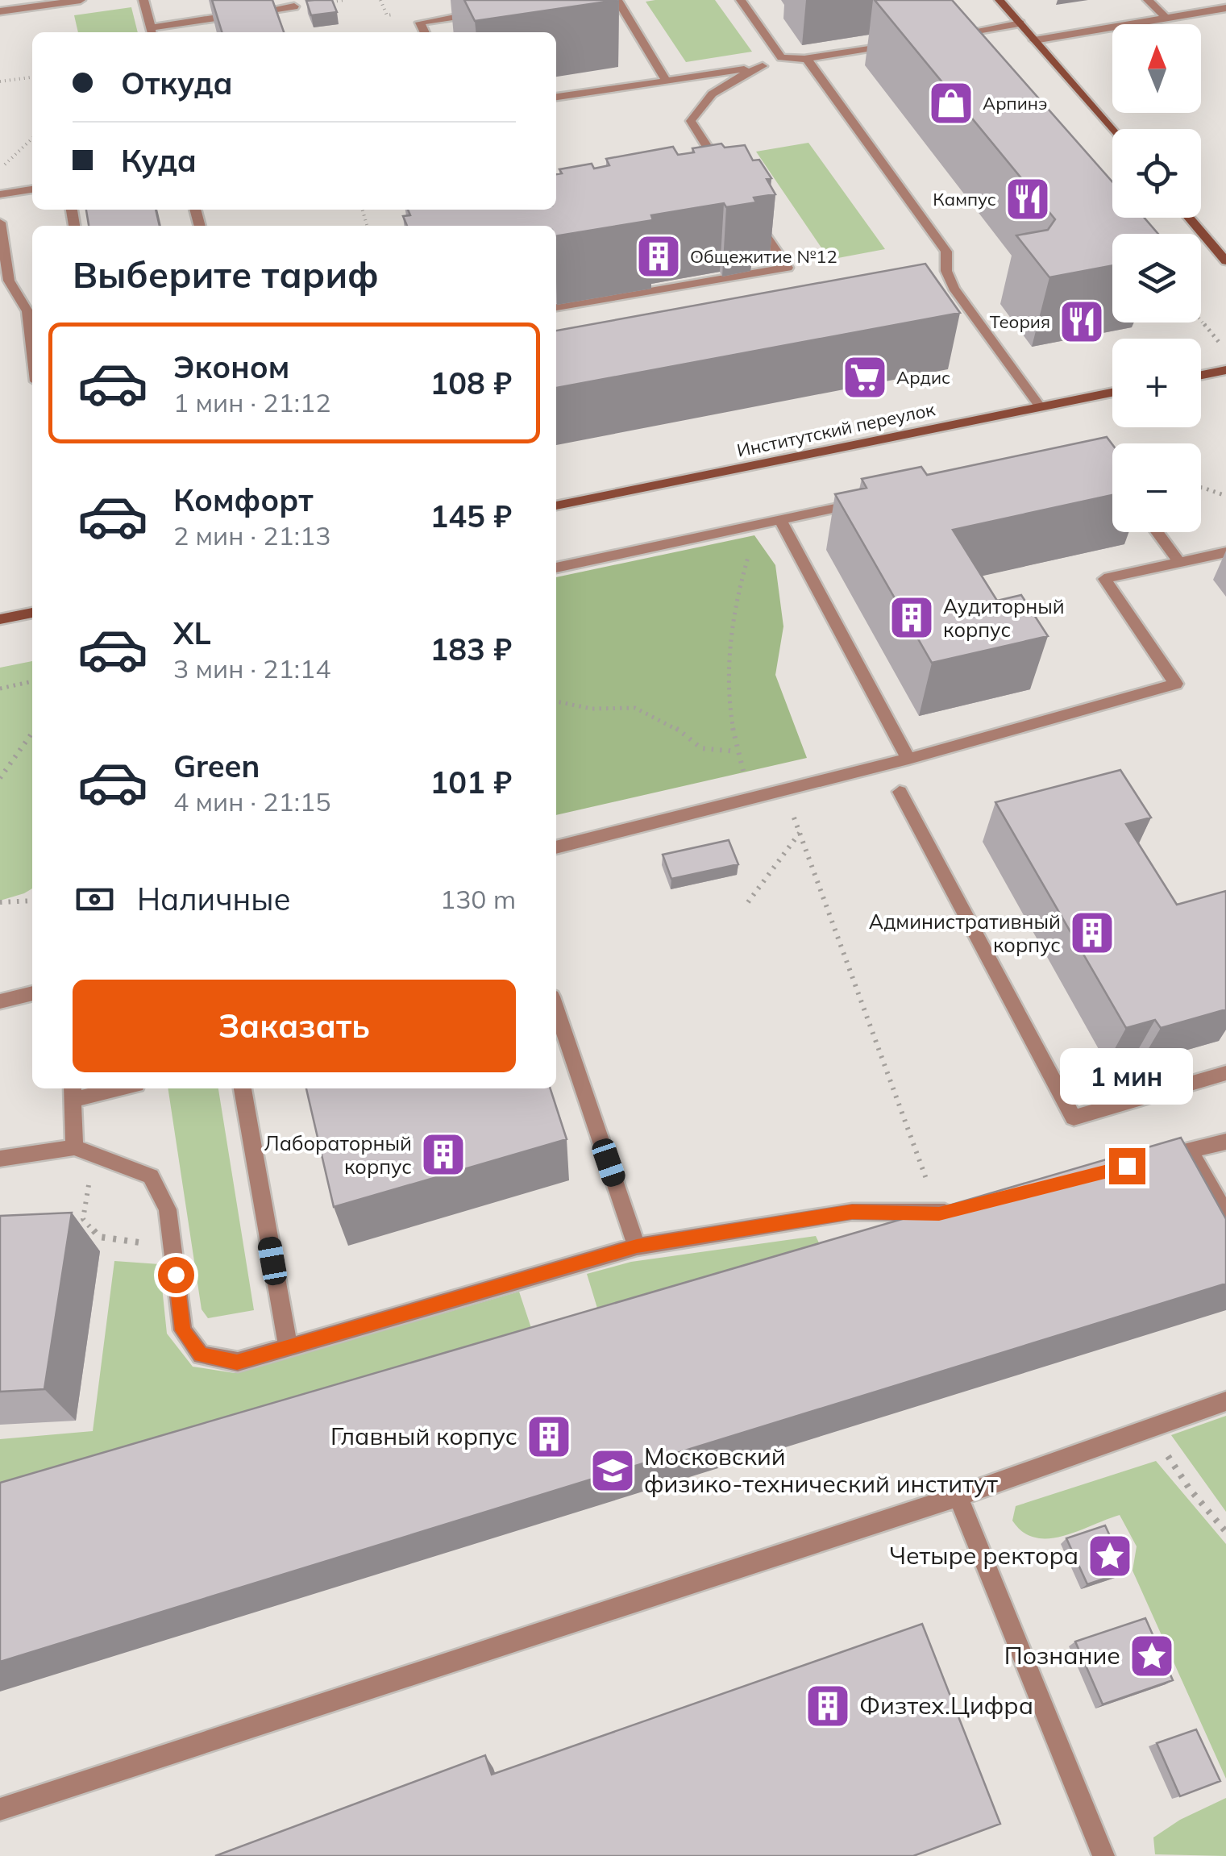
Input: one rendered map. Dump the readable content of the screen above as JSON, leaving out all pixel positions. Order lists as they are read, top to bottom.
{
  "streets": {
    "street": ["Институтский переулок"]
  },
  "places": {
    "shop": ["Арпинэ"],
    "restaurant": ["Кампус", "Теория"],
    "building": [
      "Общежитие №12",
      "Аудиторный корпус",
      "Административный корпус",
      "Лабораторный корпус",
      "Главный корпус",
      "Физтех.Цифра"
    ],
    "supermarket": ["Ардис"],
    "school or university": ["Московский физико-технический институт"],
    "place": ["Четыре ректора", "Познание"]
  },
  "north": "top",
  "page": {
    "map_buttons": ["+", "−"],
    "banner": ["Откуда", "Куда"],
    "heading": "Выберите тариф",
    "list": [
      {
        "name": "Эконом",
        "note": "1 мин · 21:12",
        "value": "108 ₽"
      },
      {
        "name": "Комфорт",
        "note": "2 мин · 21:13",
        "value": "145 ₽"
      },
      {
        "name": "XL",
        "note": "3 мин · 21:14",
        "value": "183 ₽"
      },
      {
        "name": "Green",
        "note": "4 мин · 21:15",
        "value": "101 ₽"
      }
    ],
    "pay": ["Наличные", "130 m"],
    "buttons": "Заказать",
    "bubble": "1 мин"
  }
}
